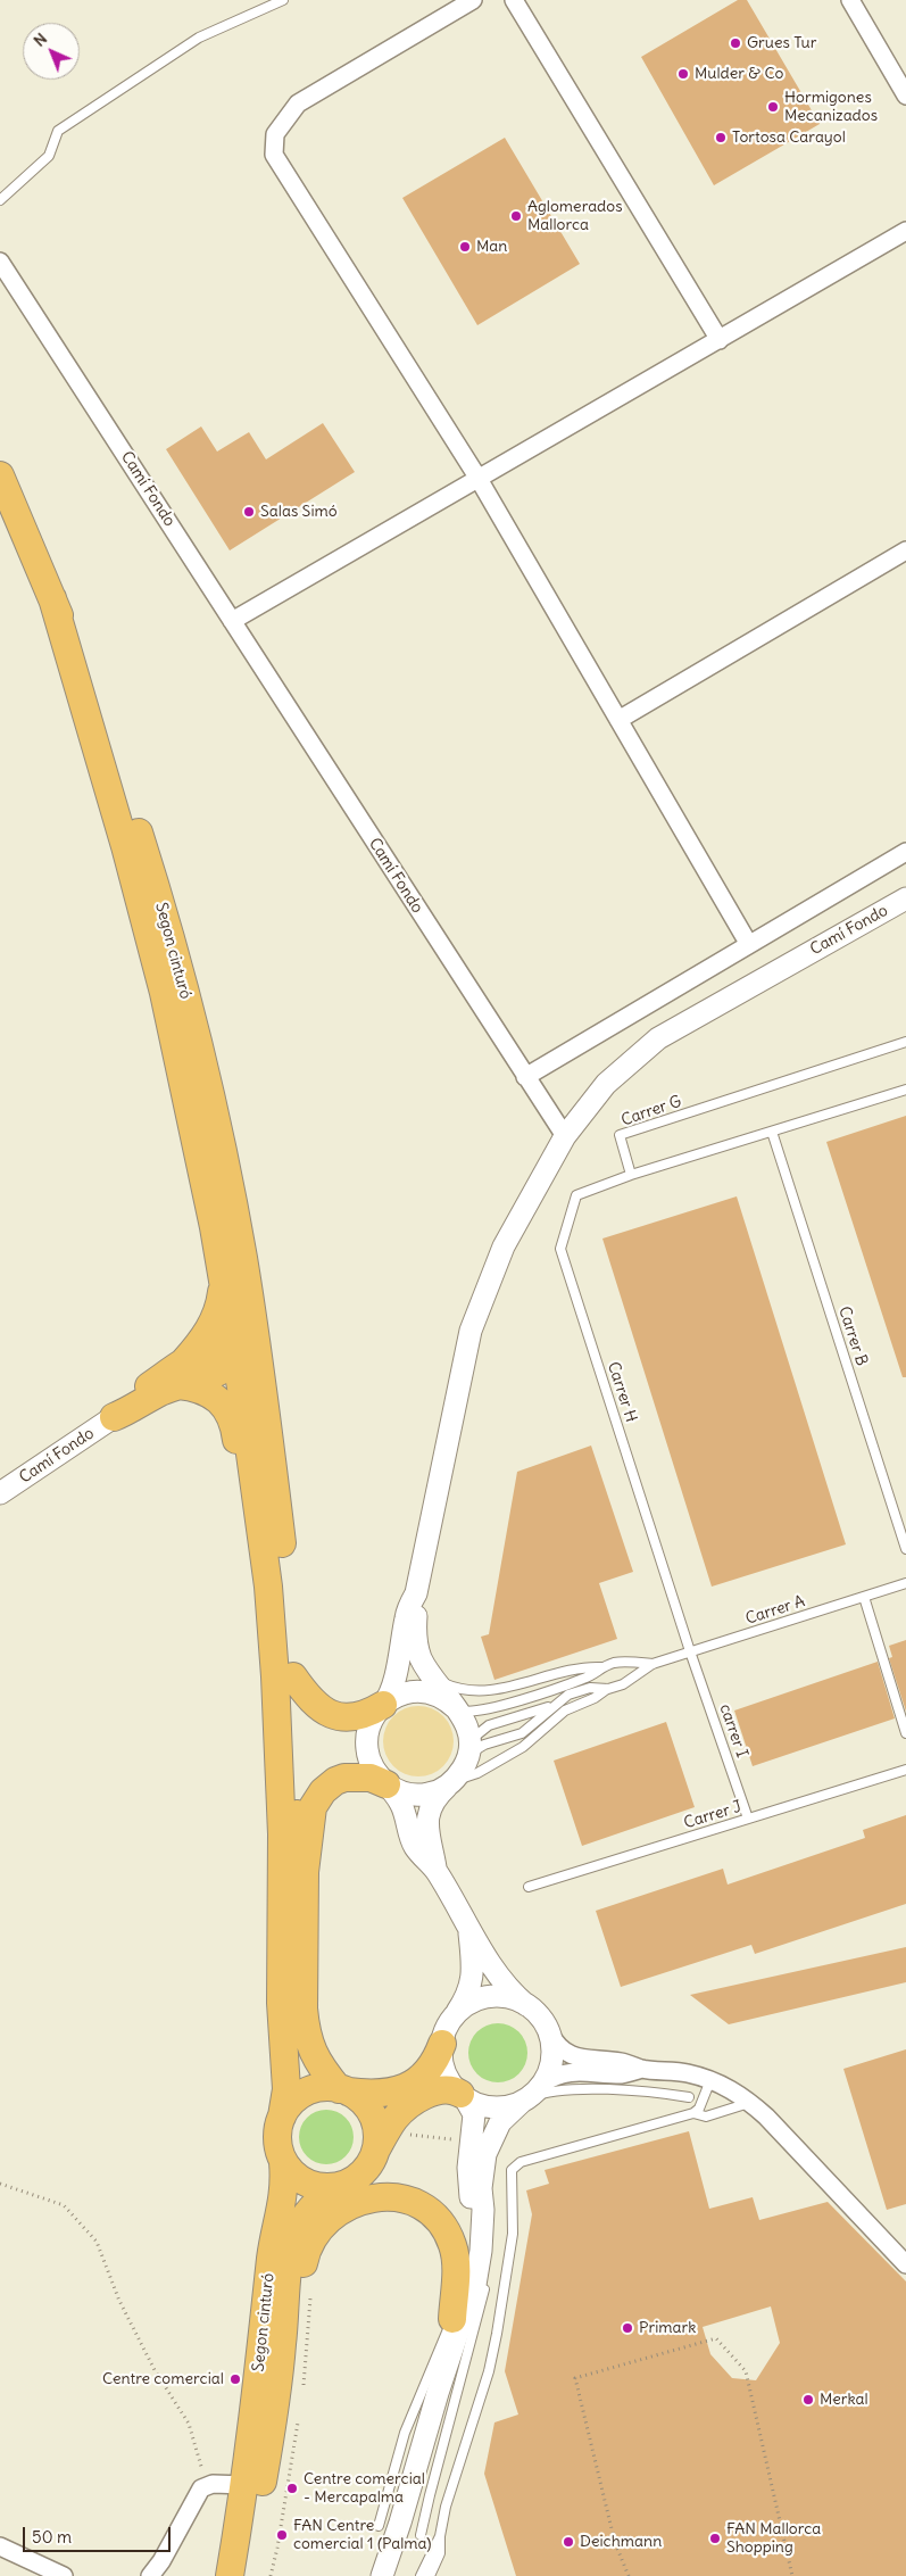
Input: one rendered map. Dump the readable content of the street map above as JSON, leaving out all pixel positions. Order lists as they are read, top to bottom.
{
  "streets": {
    "highway": ["Segon cinturó"],
    "street": ["Camí Fondo"],
    "lane": [
      "Carrer G",
      "Carrer B",
      "Carrer H",
      "Carrer A",
      "carrer I",
      "Carrer J"
    ]
  },
  "crossings": [
    ["Carrer G", "Carrer H"],
    ["Carrer H", "Carrer A"],
    ["Carrer H", "carrer I"],
    ["Carrer A", "carrer I"],
    ["carrer I", "Carrer J"]
  ],
  "places": [
    "Grues Tur",
    "Mulder & Co",
    "Hormigones Mecanizados",
    "Tortosa Carayol",
    "Aglomerados Mallorca",
    "Man",
    "Salas Simó",
    "Primark",
    "Centre comercial",
    "Merkal",
    "Centre comercial - Mercapalma",
    "FAN Centre comercial 1 (Palma)",
    "FAN Mallorca Shopping",
    "Deichmann"
  ],
  "scale_bar": "50 m",
  "north": "top left"
}
